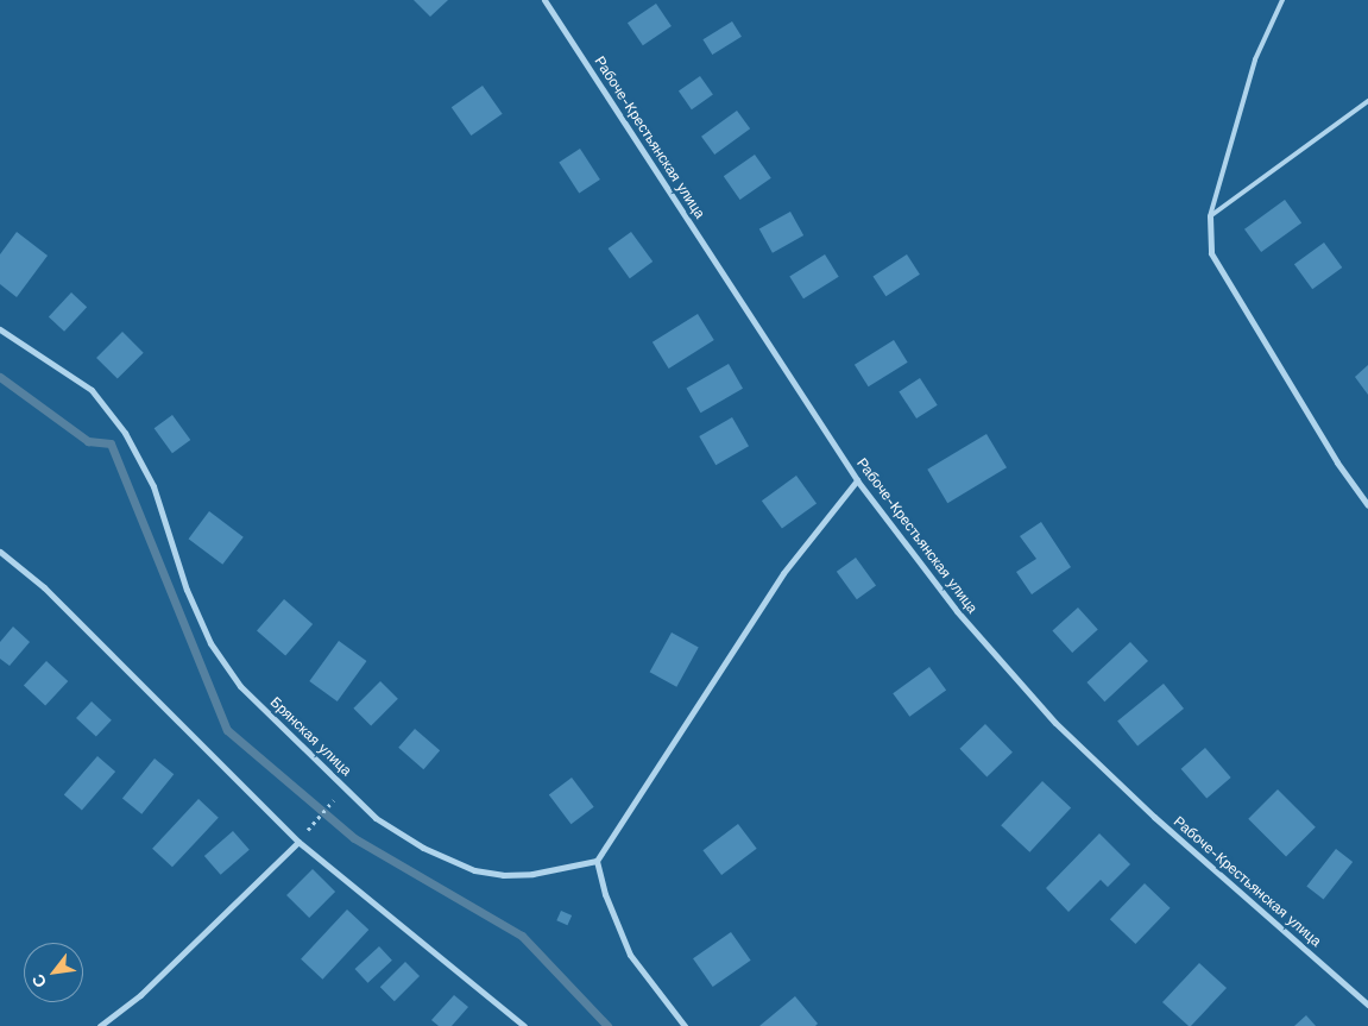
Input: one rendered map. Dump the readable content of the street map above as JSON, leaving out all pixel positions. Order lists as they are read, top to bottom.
{
  "streets": {
    "street": ["Рабоче-Крестьянская улица", "Брянская улица"]
  },
  "north": "bottom left"
}
